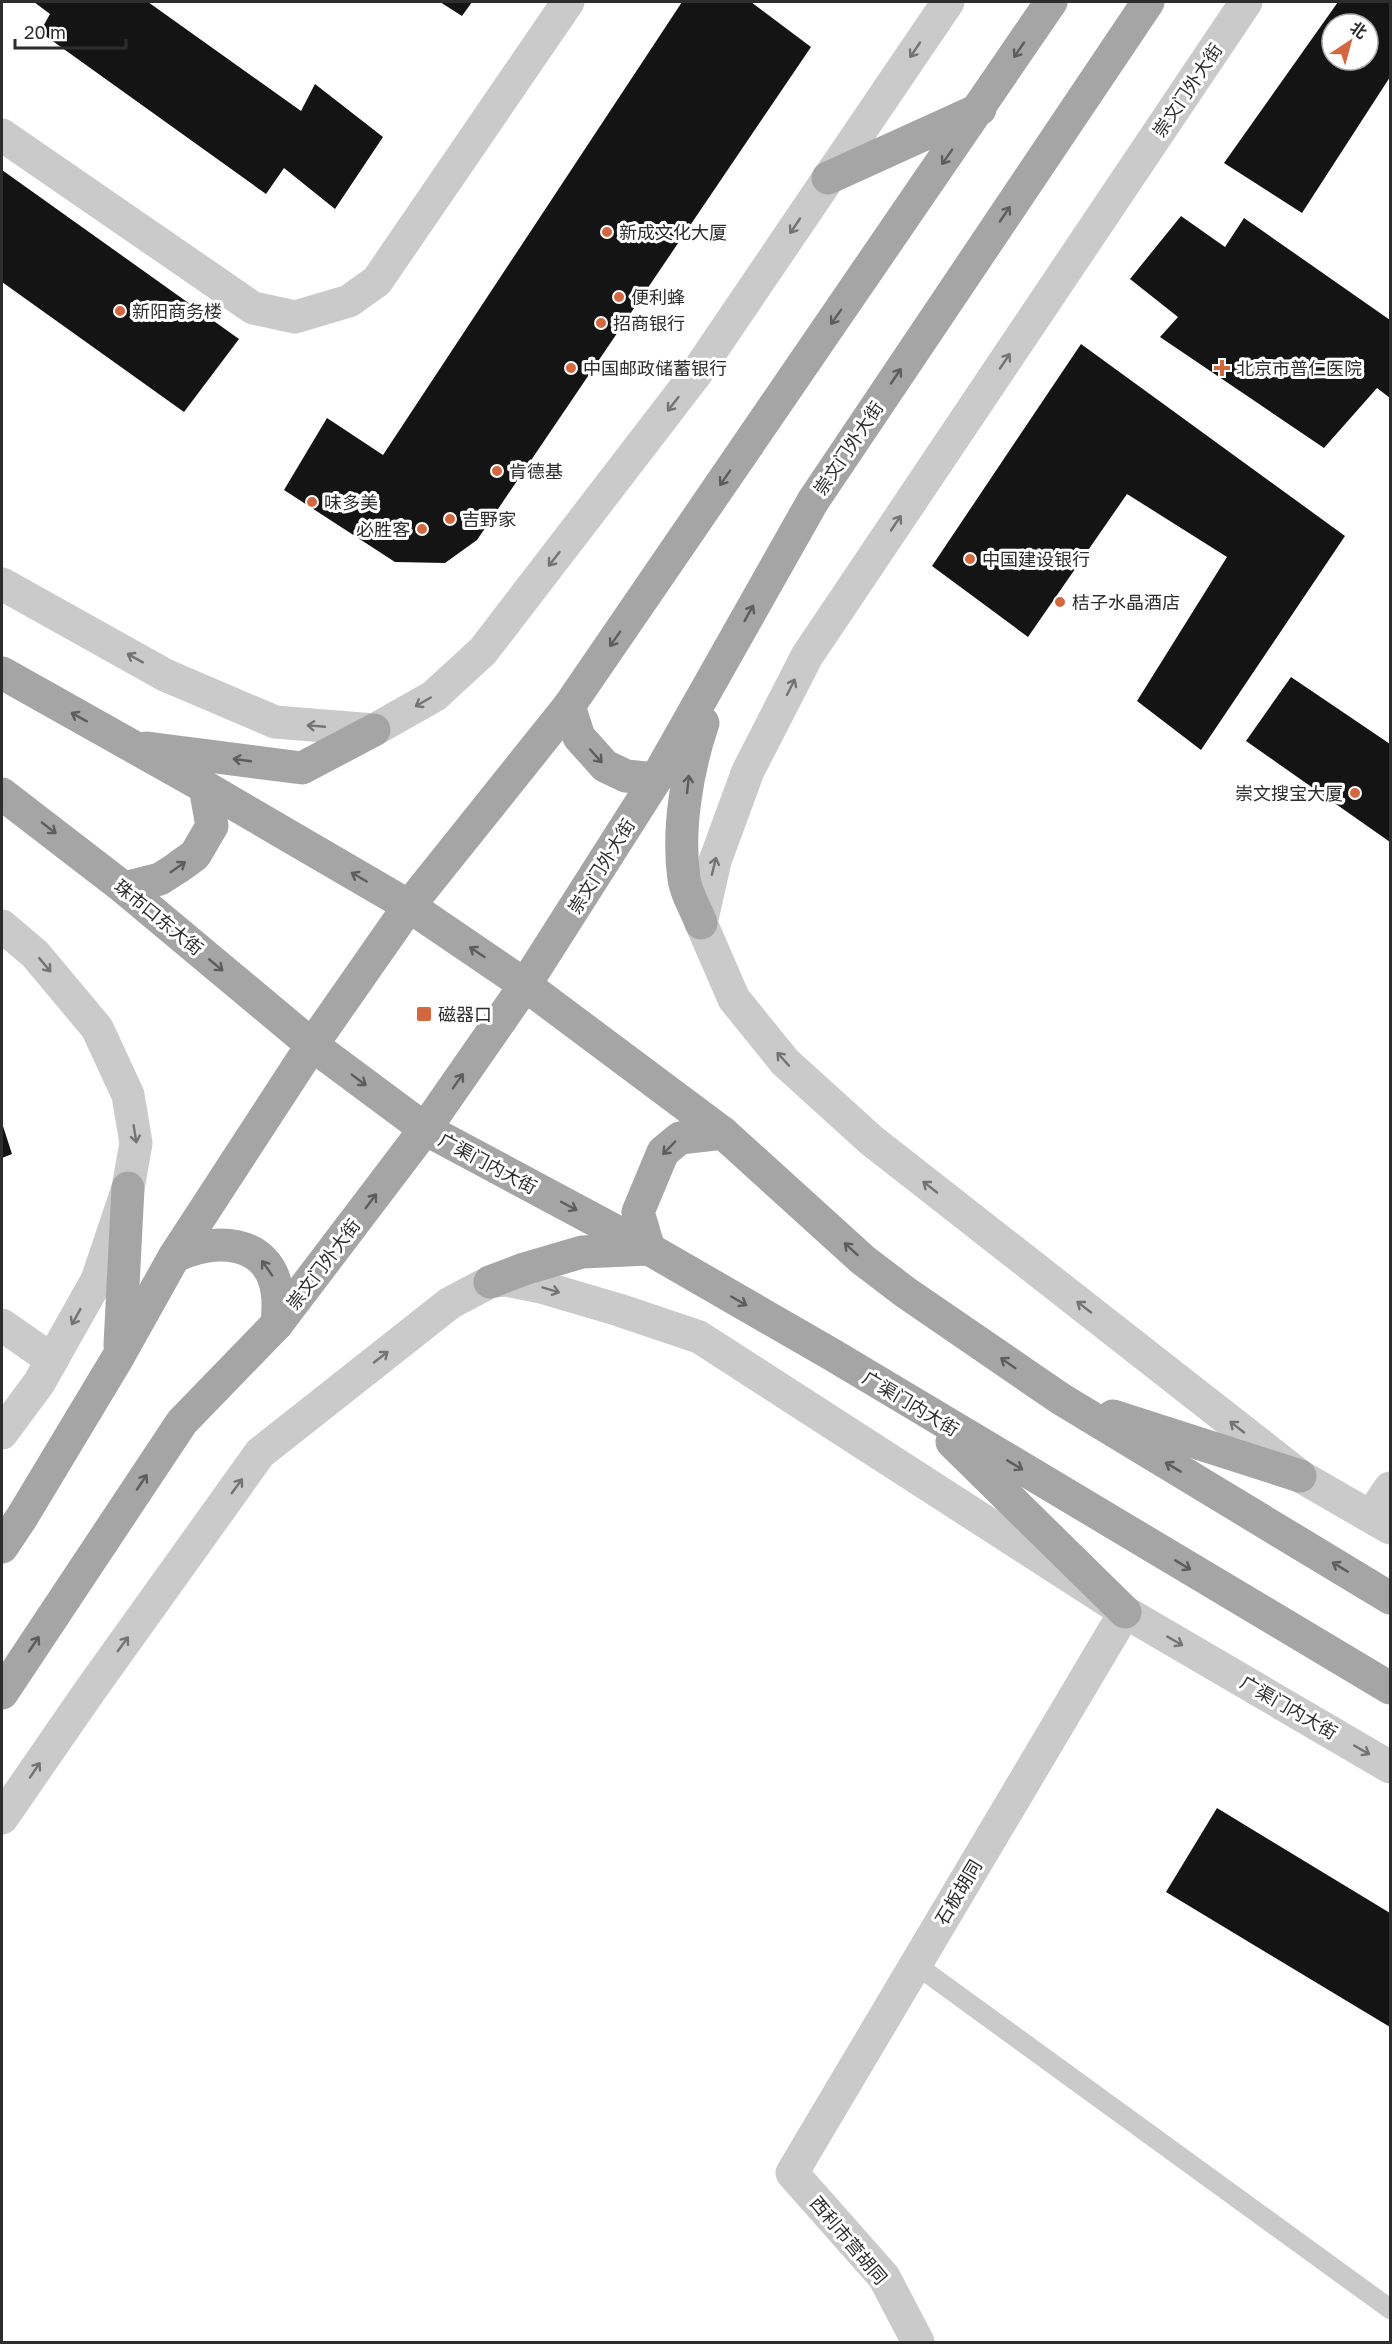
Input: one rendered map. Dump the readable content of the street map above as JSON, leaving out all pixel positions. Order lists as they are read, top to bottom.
{
  "streets": {
    "main road": ["崇文门外大街", "珠市口东大街", "广渠门内大街"],
    "street": ["石板胡同", "西利市营胡同"]
  },
  "crossings": [
    ["崇文门外大街", "珠市口东大街"],
    ["崇文门外大街", "广渠门内大街"],
    ["珠市口东大街", "广渠门内大街"],
    ["广渠门内大街", "石板胡同"],
    ["石板胡同", "西利市营胡同"]
  ],
  "places": {
    "other": [
      "新成文化大厦",
      "便利蜂",
      "新阳商务楼",
      "招商银行",
      "中国邮政储蓄银行",
      "肯德基",
      "味多美",
      "吉野家",
      "必胜客",
      "中国建设银行",
      "桔子水晶酒店",
      "崇文搜宝大厦"
    ],
    "health": ["北京市普仁医院"],
    "transit": ["磁器口"]
  },
  "scale_bar": "20 m",
  "north": "top right"
}
